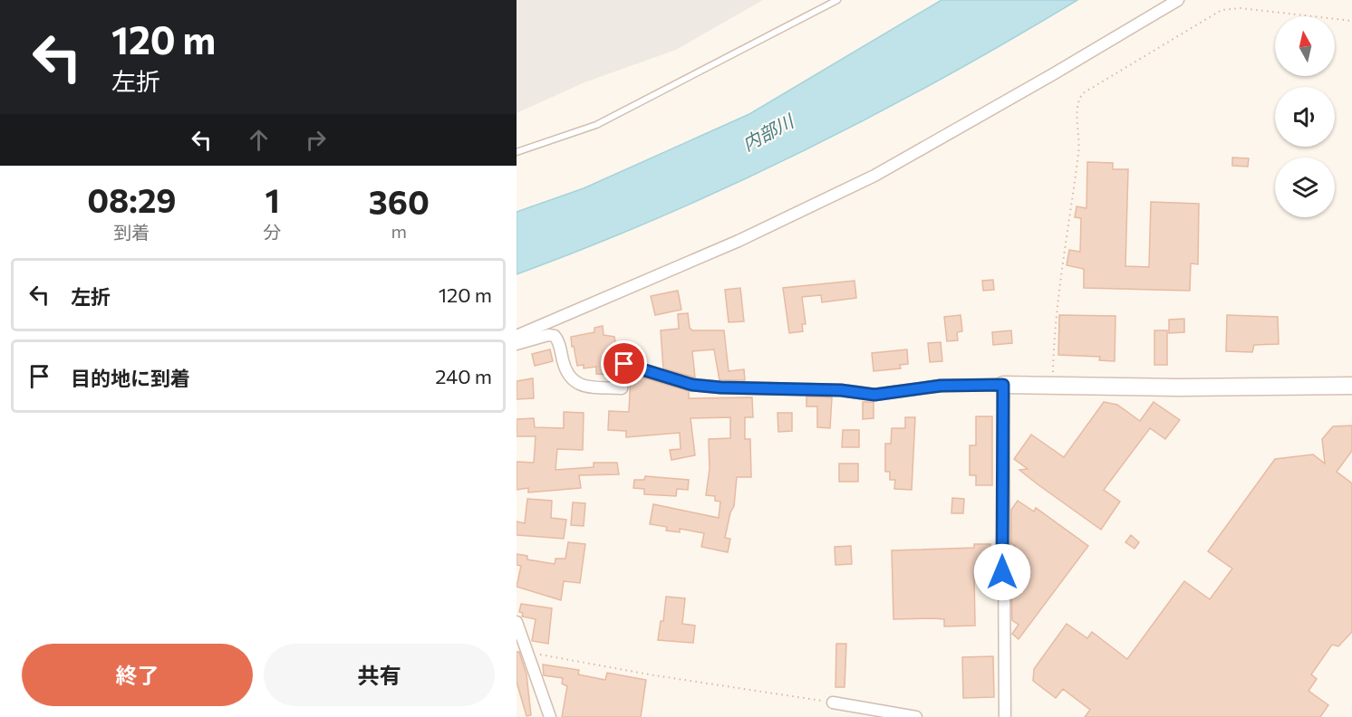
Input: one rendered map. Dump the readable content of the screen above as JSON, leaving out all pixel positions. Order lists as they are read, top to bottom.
{
  "water": ["内部川"],
  "north": "top",
  "page": {
    "turn": ["120 m", "左折"],
    "eta": [
      "08:29",
      "到着",
      "1",
      "分",
      "360",
      "m"
    ],
    "list": [
      {
        "name": "左折",
        "value": "120 m"
      },
      {
        "name": "目的地に到着",
        "value": "240 m"
      }
    ],
    "buttons": ["終了", "共有"]
  }
}
